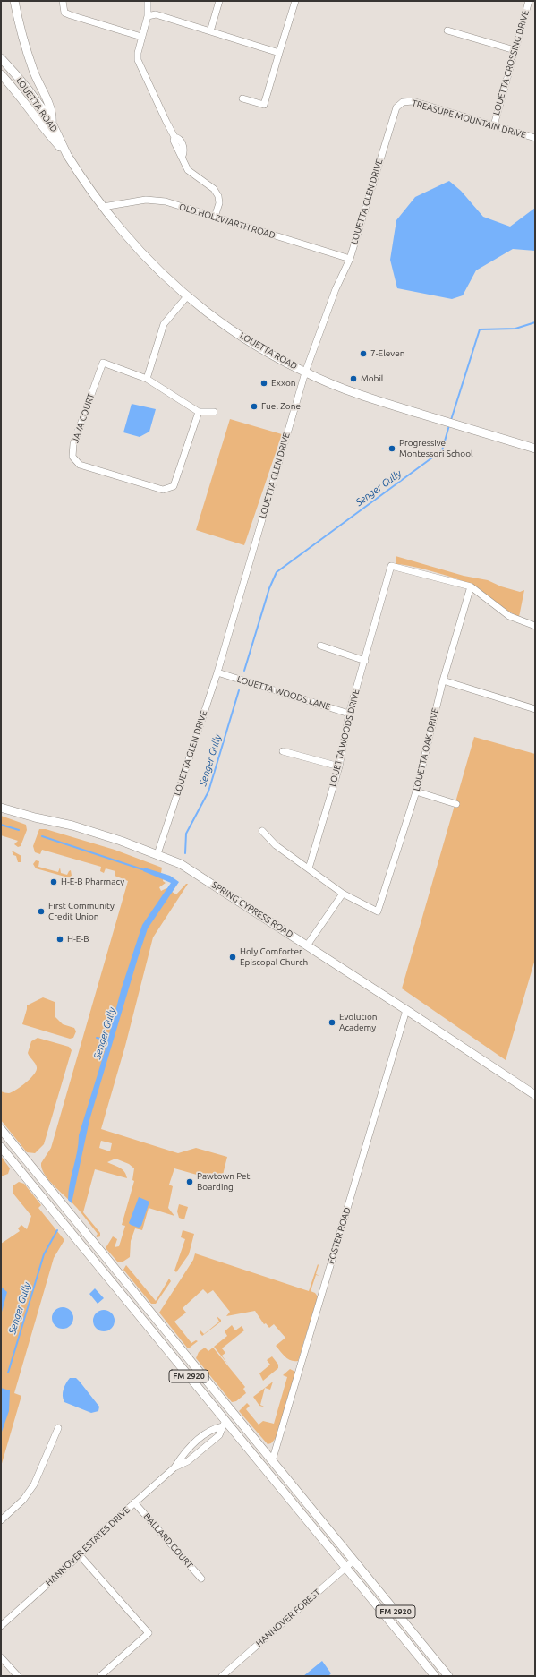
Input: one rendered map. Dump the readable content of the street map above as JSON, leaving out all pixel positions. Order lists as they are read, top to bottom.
{
  "streets": {
    "main road": ["LOUETTA ROAD", "SPRING CYPRESS ROAD", "FM 2920"],
    "street": [
      "LOUETTA CROSSING DRIVE",
      "TREASURE MOUNTAIN DRIVE",
      "LOUETTA GLEN DRIVE",
      "OLD HOLZWARTH ROAD",
      "JAVA COURT",
      "LOUETTA WOODS LANE",
      "LOUETTA WOODS DRIVE",
      "LOUETTA OAK DRIVE",
      "FOSTER ROAD",
      "BALLARD COURT",
      "HANNOVER ESTATES DRIVE",
      "HANNOVER FOREST"
    ]
  },
  "crossings": [
    ["LOUETTA CROSSING DRIVE", "TREASURE MOUNTAIN DRIVE"],
    ["LOUETTA ROAD", "LOUETTA GLEN DRIVE"],
    ["LOUETTA ROAD", "OLD HOLZWARTH ROAD"],
    ["TREASURE MOUNTAIN DRIVE", "LOUETTA GLEN DRIVE"],
    ["LOUETTA GLEN DRIVE", "OLD HOLZWARTH ROAD"],
    ["LOUETTA GLEN DRIVE", "LOUETTA WOODS LANE"],
    ["LOUETTA GLEN DRIVE", "SPRING CYPRESS ROAD"],
    ["LOUETTA WOODS LANE", "LOUETTA WOODS DRIVE"],
    ["LOUETTA WOODS DRIVE", "LOUETTA OAK DRIVE"],
    ["SPRING CYPRESS ROAD", "FOSTER ROAD"],
    ["FOSTER ROAD", "FM 2920"],
    ["FM 2920", "HANNOVER ESTATES DRIVE"],
    ["FM 2920", "HANNOVER FOREST"],
    ["BALLARD COURT", "HANNOVER ESTATES DRIVE"]
  ],
  "water": ["Senger Gully"],
  "places": [
    "7-Eleven",
    "Mobil",
    "Exxon",
    "Fuel Zone",
    "Progressive Montessori School",
    "H-E-B Pharmacy",
    "First Community Credit Union",
    "H-E-B",
    "Holy Comforter Episcopal Church",
    "Evolution Academy",
    "Pawtown Pet Boarding"
  ]
}
